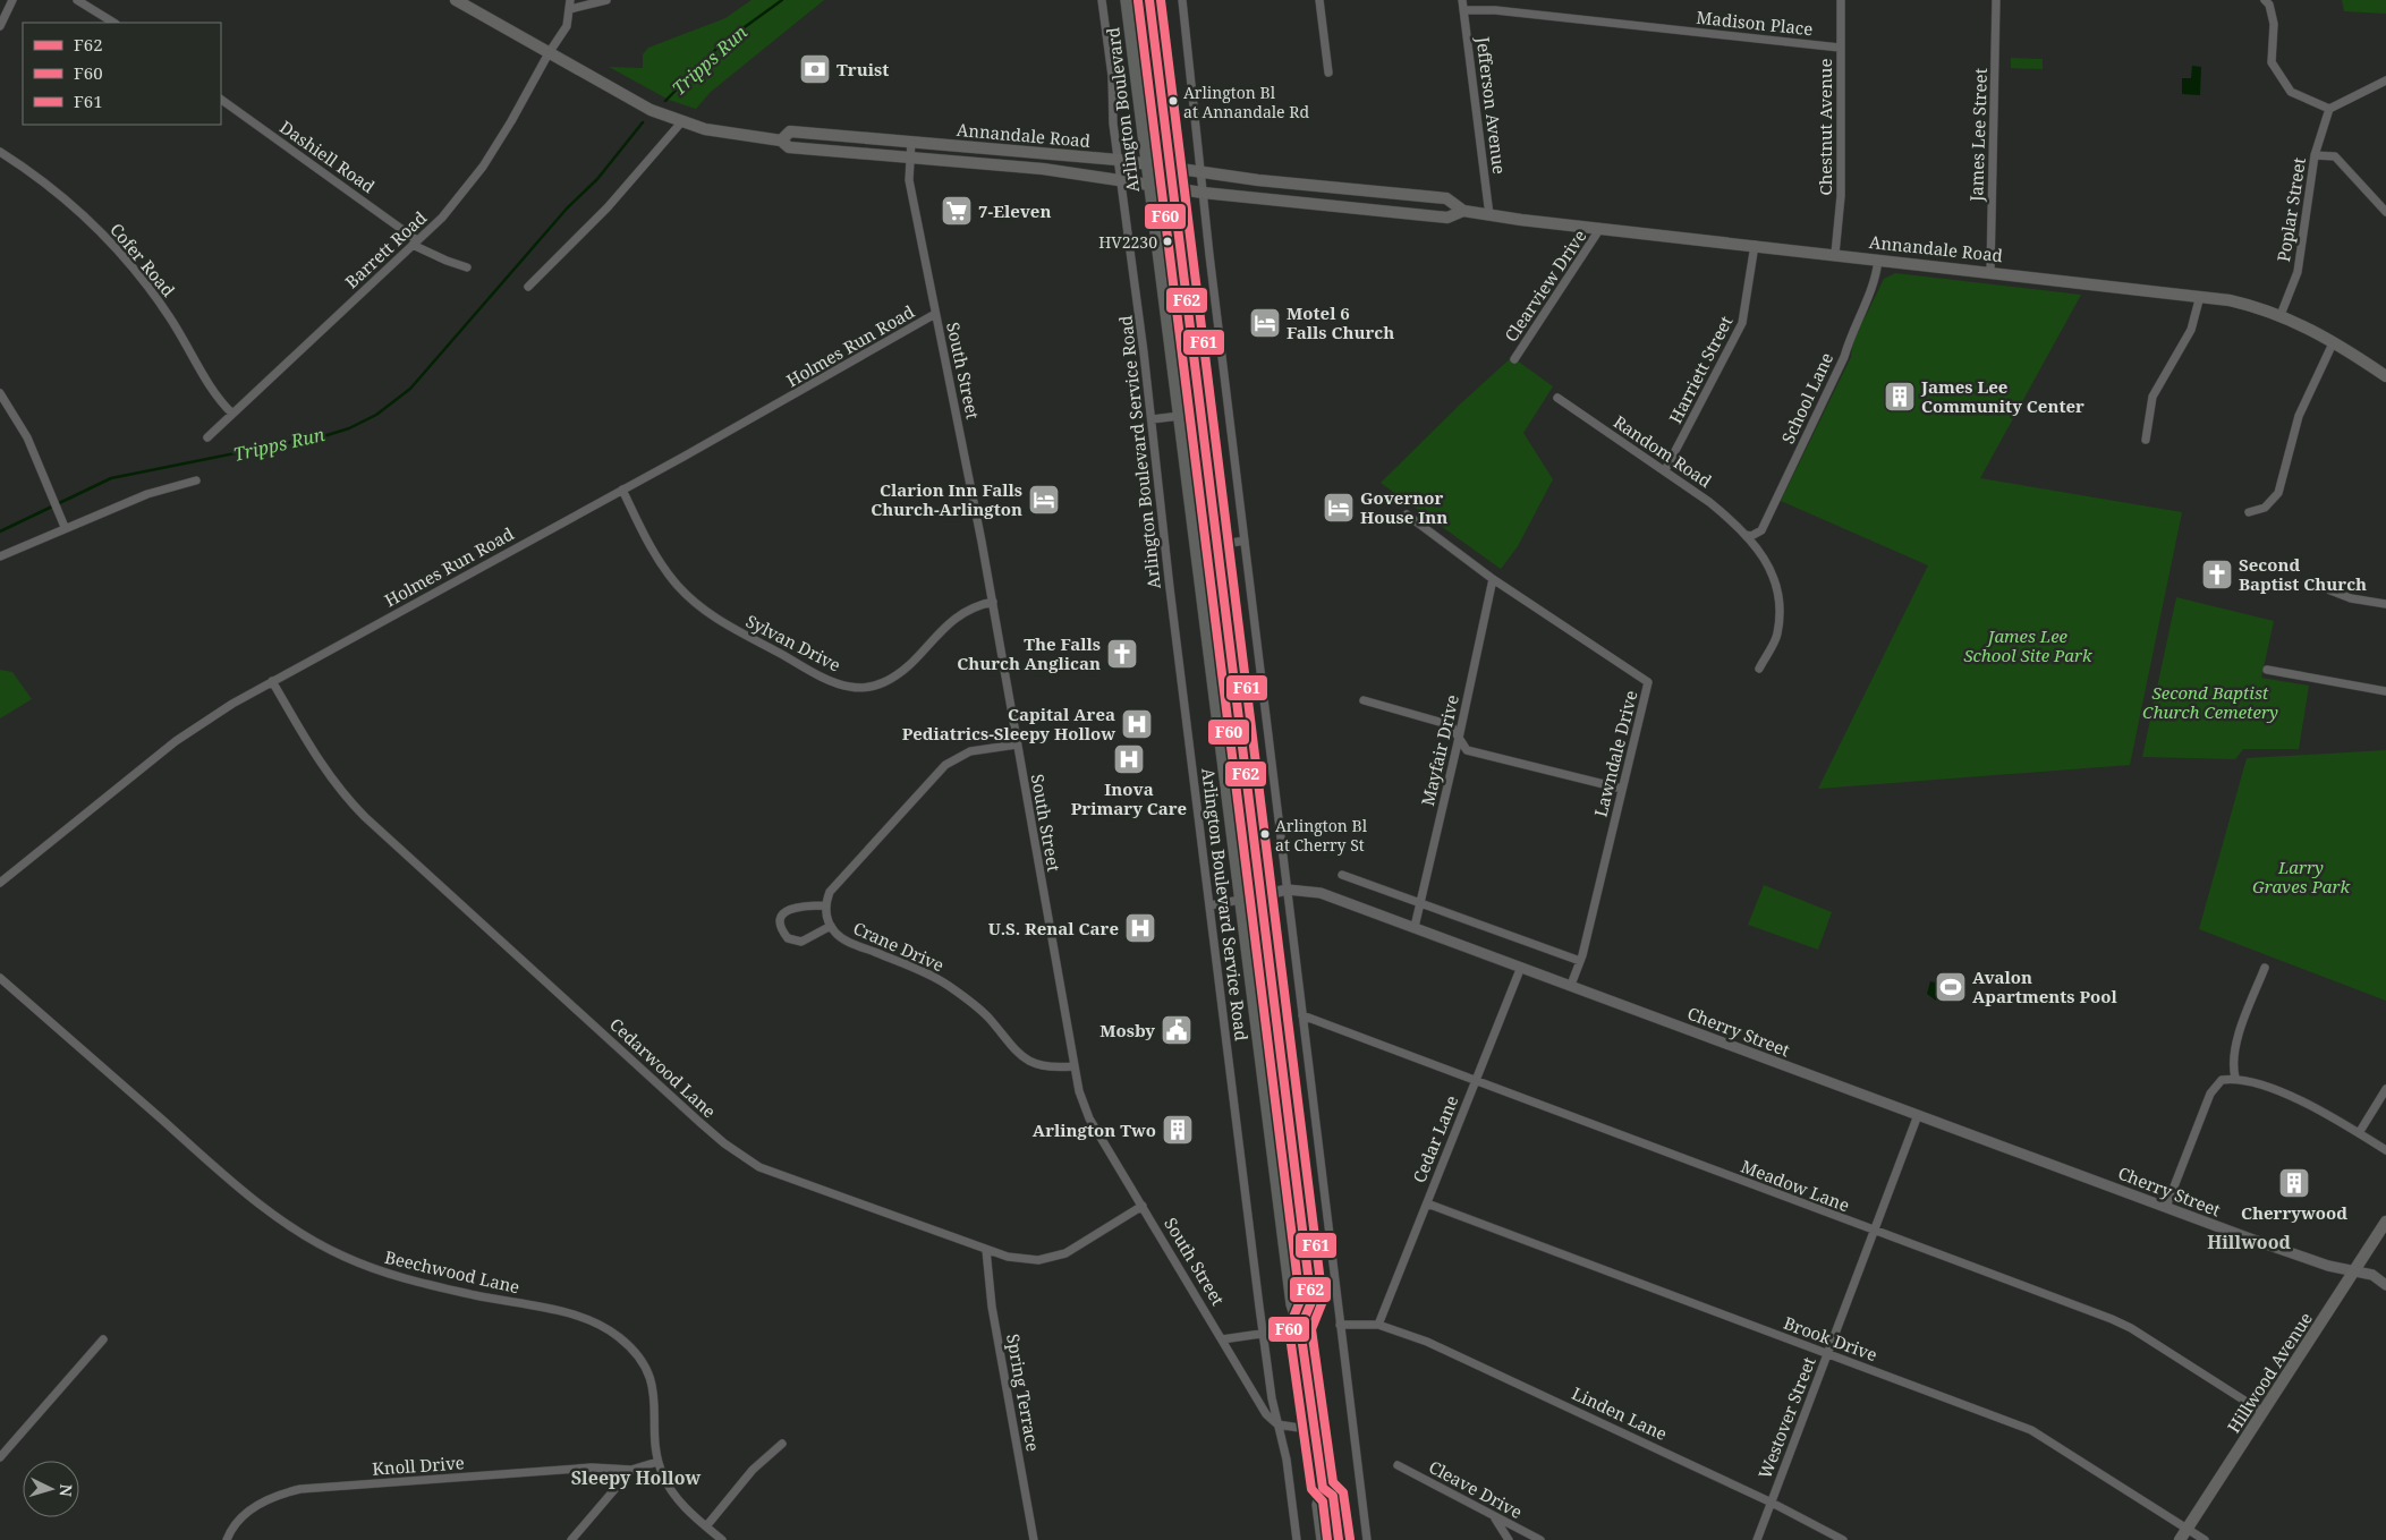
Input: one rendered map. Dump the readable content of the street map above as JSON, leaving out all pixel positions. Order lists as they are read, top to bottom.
{
  "streets": {
    "highway": ["Arlington Boulevard"],
    "main road": ["Annandale Road", "Hillwood Avenue"],
    "street": [
      "Madison Place",
      "Jefferson Avenue",
      "Chestnut Avenue",
      "James Lee Street",
      "Dashiell Road",
      "Poplar Street",
      "Barrett Road",
      "Cofer Road",
      "Clearview Drive",
      "Holmes Run Road",
      "Harriett Street",
      "South Street",
      "School Lane",
      "Random Road",
      "Arlington Boulevard Service Road",
      "Sylvan Drive",
      "Mayfair Drive",
      "Lawndale Drive",
      "Crane Drive",
      "Cherry Street",
      "Cedarwood Lane",
      "Cedar Lane",
      "Meadow Lane",
      "Beechwood Lane",
      "Brook Drive",
      "Spring Terrace",
      "Linden Lane",
      "Westover Street",
      "Knoll Drive",
      "Cleave Drive"
    ]
  },
  "crossings": [
    ["Madison Place", "Jefferson Avenue"],
    ["Madison Place", "Chestnut Avenue"],
    ["Jefferson Avenue", "Annandale Road"],
    ["Arlington Boulevard", "Annandale Road"],
    ["Arlington Boulevard", "Cherry Street"],
    ["Chestnut Avenue", "Annandale Road"],
    ["Annandale Road", "James Lee Street"],
    ["Annandale Road", "Poplar Street"],
    ["Annandale Road", "Barrett Road"],
    ["Annandale Road", "Clearview Drive"],
    ["Annandale Road", "Harriett Street"],
    ["Annandale Road", "South Street"],
    ["Annandale Road", "School Lane"],
    ["Annandale Road", "Arlington Boulevard Service Road"],
    ["Dashiell Road", "Barrett Road"],
    ["Barrett Road", "Cofer Road"],
    ["Holmes Run Road", "South Street"],
    ["Holmes Run Road", "Sylvan Drive"],
    ["Holmes Run Road", "Cedarwood Lane"],
    ["Harriett Street", "Random Road"],
    ["South Street", "Arlington Boulevard Service Road"],
    ["South Street", "Sylvan Drive"],
    ["South Street", "Crane Drive"],
    ["South Street", "Cedarwood Lane"],
    ["School Lane", "Random Road"],
    ["Arlington Boulevard Service Road", "Cherry Street"],
    ["Mayfair Drive", "Lawndale Drive"],
    ["Mayfair Drive", "Cherry Street"],
    ["Lawndale Drive", "Cherry Street"],
    ["Cherry Street", "Cedar Lane"],
    ["Cherry Street", "Hillwood Avenue"],
    ["Cherry Street", "Westover Street"],
    ["Cedarwood Lane", "Spring Terrace"],
    ["Cedar Lane", "Meadow Lane"],
    ["Cedar Lane", "Brook Drive"],
    ["Cedar Lane", "Linden Lane"],
    ["Meadow Lane", "Hillwood Avenue"],
    ["Meadow Lane", "Westover Street"],
    ["Brook Drive", "Hillwood Avenue"],
    ["Brook Drive", "Westover Street"],
    ["Linden Lane", "Westover Street"]
  ],
  "districts": ["Hillwood", "Sleepy Hollow"],
  "water": ["Tripps Run"],
  "parks": ["James Lee School Site Park", "Second Baptist Church Cemetery", "Larry Graves Park"],
  "places": {
    "bank": ["Truist"],
    "other": ["Arlington Bl at Annandale Rd", "HV2230", "Arlington Bl at Cherry St"],
    "supermarket": ["7-Eleven"],
    "hotel": ["Motel 6 Falls Church", "Clarion Inn Falls Church-Arlington", "Governor House Inn"],
    "building": ["James Lee Community Center", "Arlington Two", "Cherrywood"],
    "church": ["Second Baptist Church", "The Falls Church Anglican"],
    "hospital": ["Capital Area Pediatrics-Sleepy Hollow", "Inova Primary Care", "U.S. Renal Care"],
    "sports": ["Avalon Apartments Pool"],
    "public building": ["Mosby"]
  },
  "lines": ["transit line F62", "transit line F61", "transit line F60"],
  "legend": ["F62", "F60", "F61"],
  "north": "right"
}
